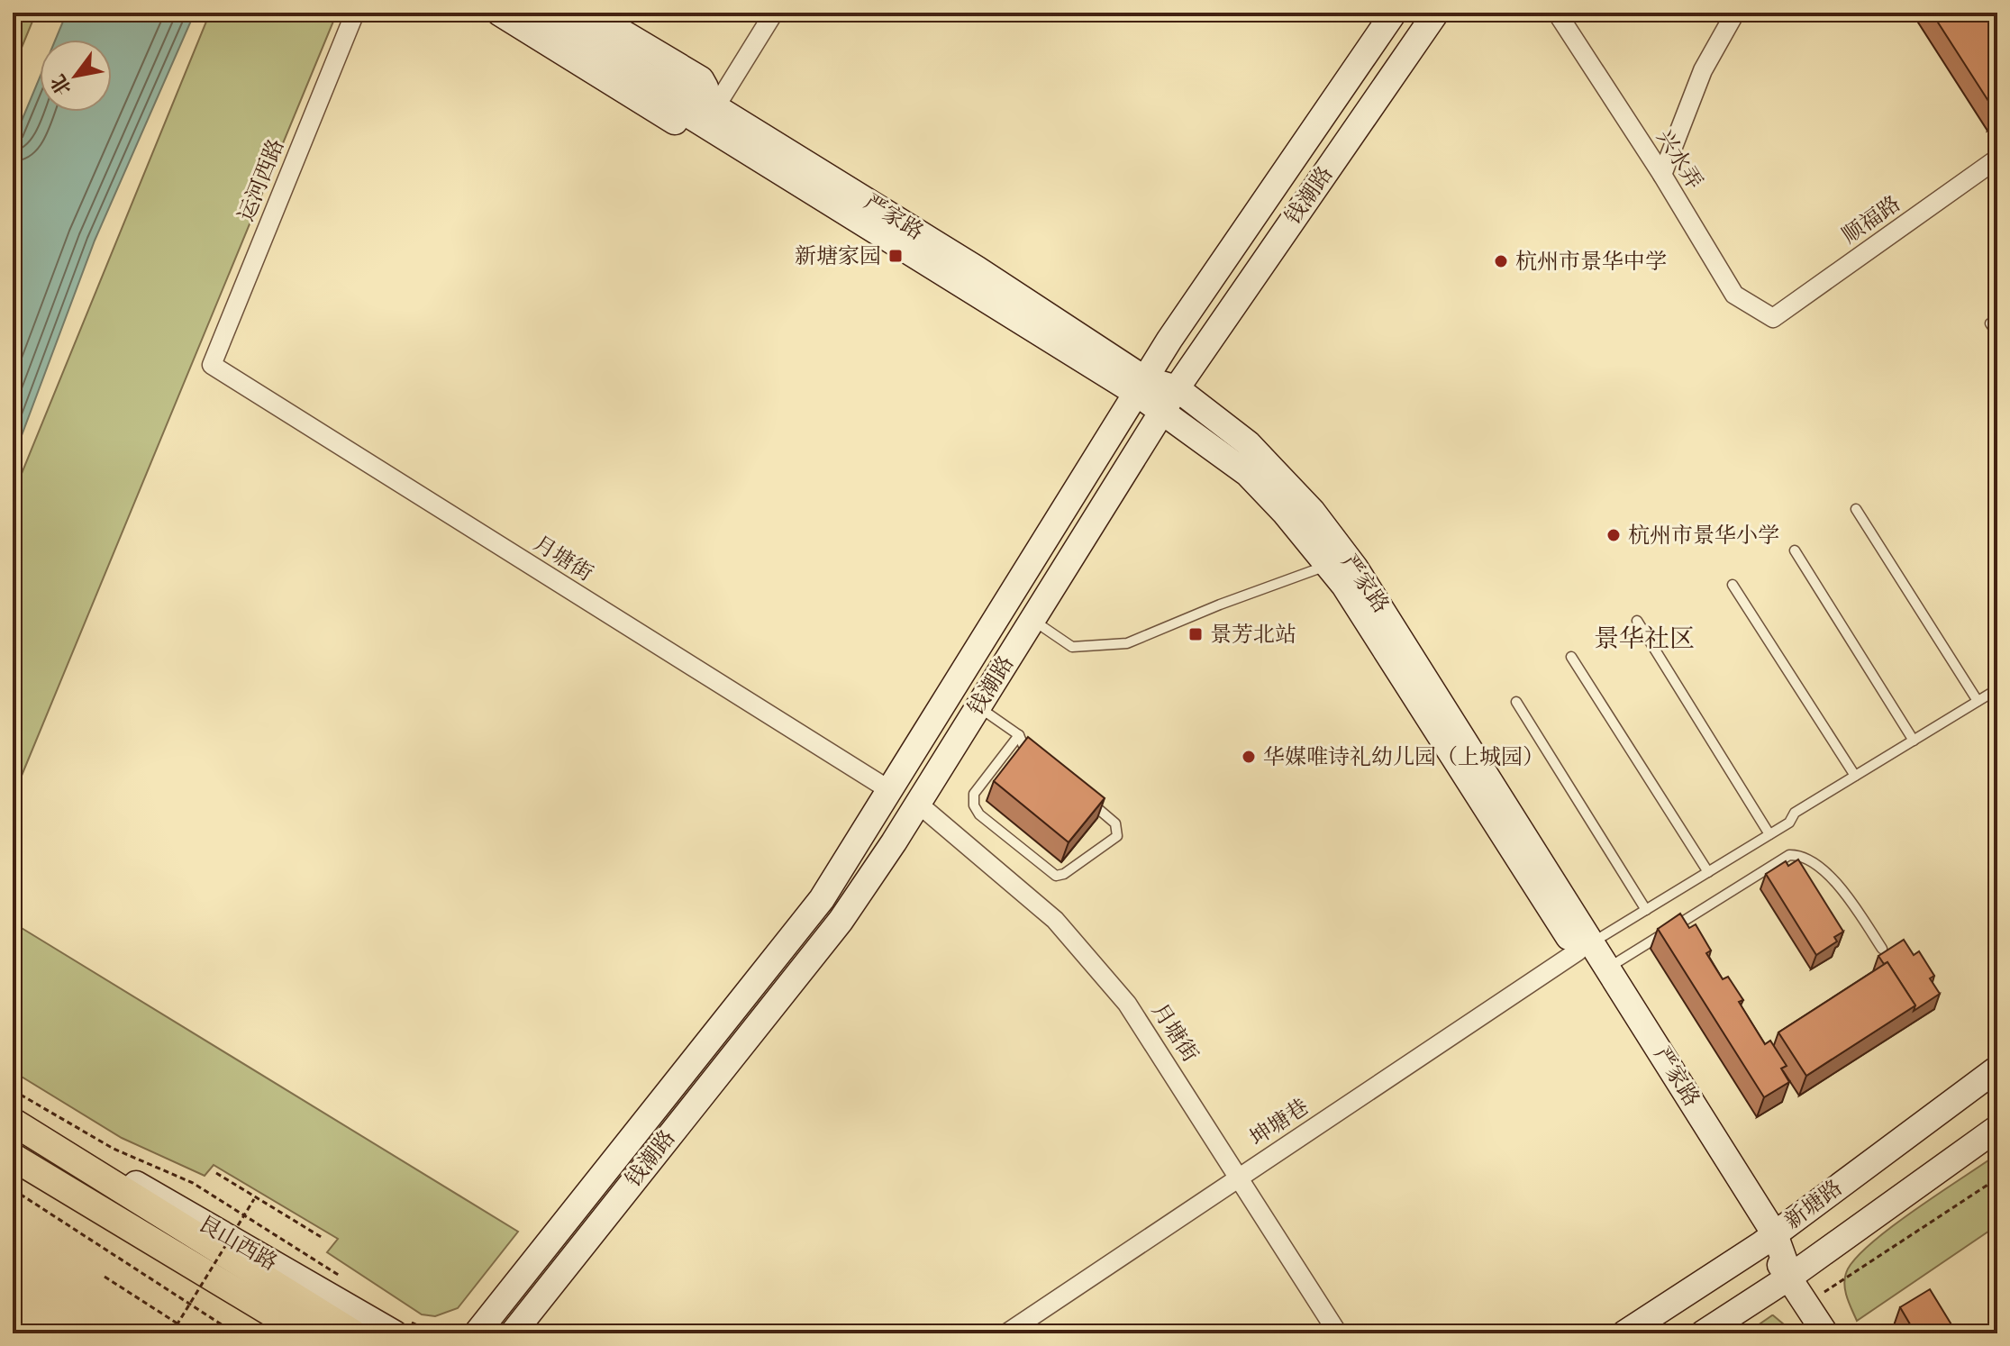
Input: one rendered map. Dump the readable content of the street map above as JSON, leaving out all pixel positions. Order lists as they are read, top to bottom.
{
  "streets": {
    "main road": [
      "钱潮路",
      "严家路",
      "新塘路",
      "艮山西路"
    ],
    "street": [
      "兴水弄",
      "运河西路",
      "顺福路",
      "月塘街",
      "坤塘巷"
    ]
  },
  "crossings": [
    ["兴水弄", "顺福路"],
    ["运河西路", "月塘街"],
    ["钱潮路", "严家路"],
    ["钱潮路", "月塘街"],
    ["严家路", "坤塘巷"],
    ["严家路", "新塘路"],
    ["月塘街", "坤塘巷"]
  ],
  "districts": ["景华社区"],
  "places": {
    "transit": ["新塘家园", "景芳北站"],
    "other": ["杭州市景华中学", "杭州市景华小学", "华媒唯诗礼幼儿园（上城园）"]
  },
  "north": "bottom left"
}
